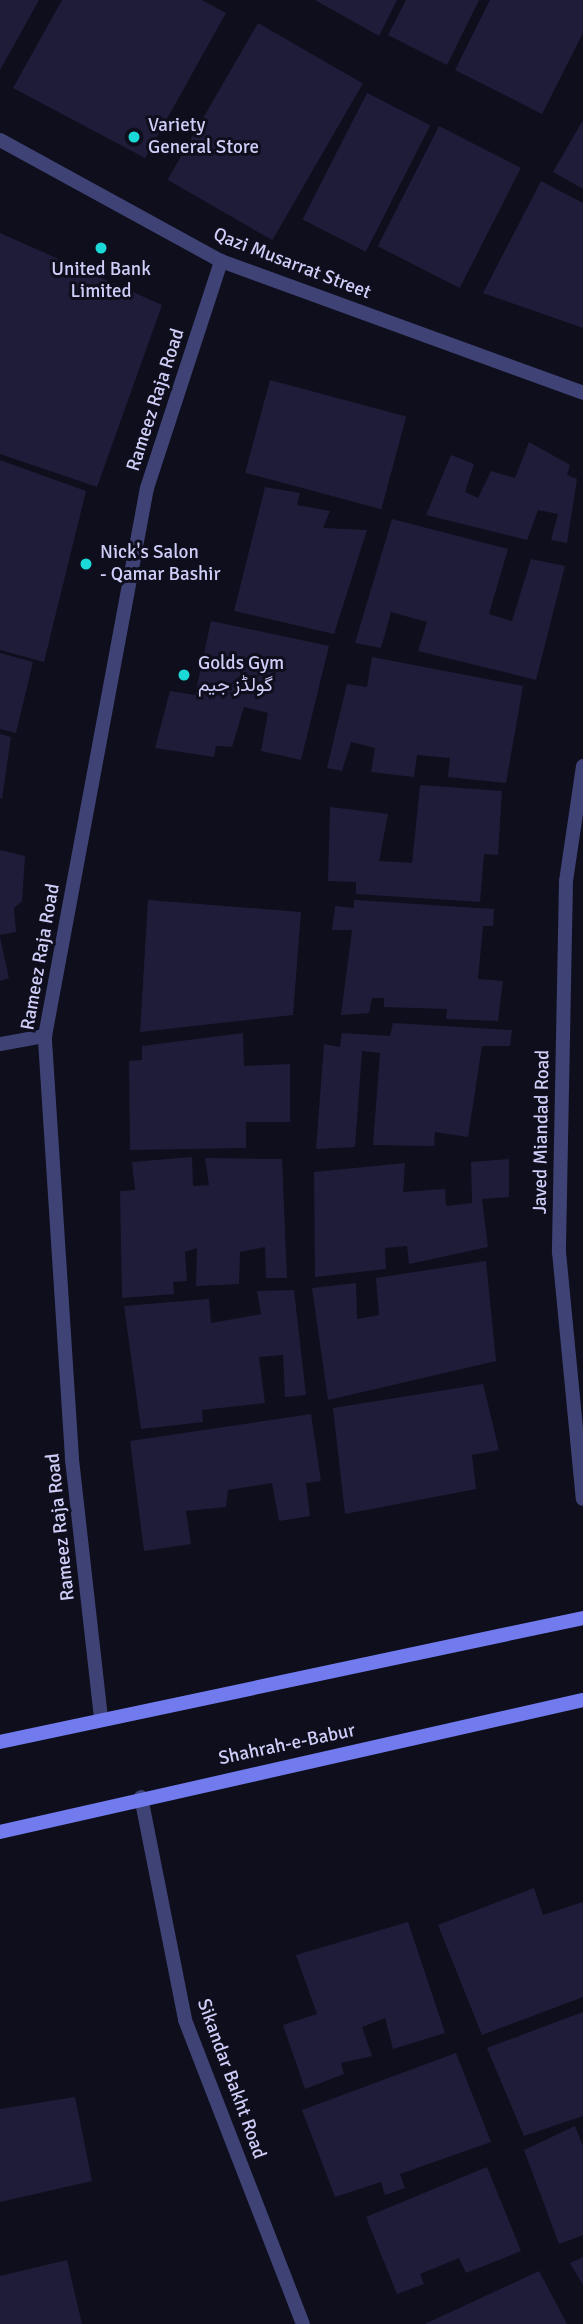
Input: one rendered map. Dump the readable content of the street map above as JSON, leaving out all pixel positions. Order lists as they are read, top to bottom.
{
  "streets": {
    "main road": ["Shahrah-e-Babur"],
    "street": [
      "Qazi Musarrat Street",
      "Rameez Raja Road",
      "Javed Miandad Road",
      "Sikandar Bakht Road"
    ]
  },
  "crossings": [
    ["Qazi Musarrat Street", "Rameez Raja Road"],
    ["Shahrah-e-Babur", "Sikandar Bakht Road"]
  ],
  "places": [
    "Variety General Store",
    "United Bank Limited",
    "Nick's Salon - Qamar Bashir",
    "Golds Gym گولڈز جیم"
  ]
}
